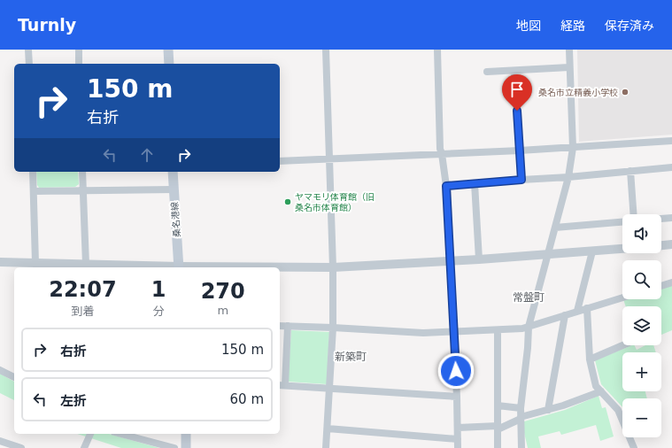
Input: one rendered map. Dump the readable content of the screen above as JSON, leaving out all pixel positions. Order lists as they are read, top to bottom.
{
  "streets": {
    "main road": ["桑名港線"]
  },
  "districts": ["常盤町", "新築町"],
  "places": ["桑名市立精義小学校", "ヤマモリ体育館（旧 桑名市体育館）"],
  "page": {
    "header": "Turnly",
    "nav": ["地図", "経路", "保存済み"],
    "turn": ["150 m", "右折"],
    "map_buttons": ["+", "−"],
    "eta": [
      "22:07",
      "到着",
      "1",
      "分",
      "270",
      "m"
    ],
    "list": [
      {
        "name": "右折",
        "value": "150 m"
      },
      {
        "name": "左折",
        "value": "60 m"
      }
    ]
  }
}
